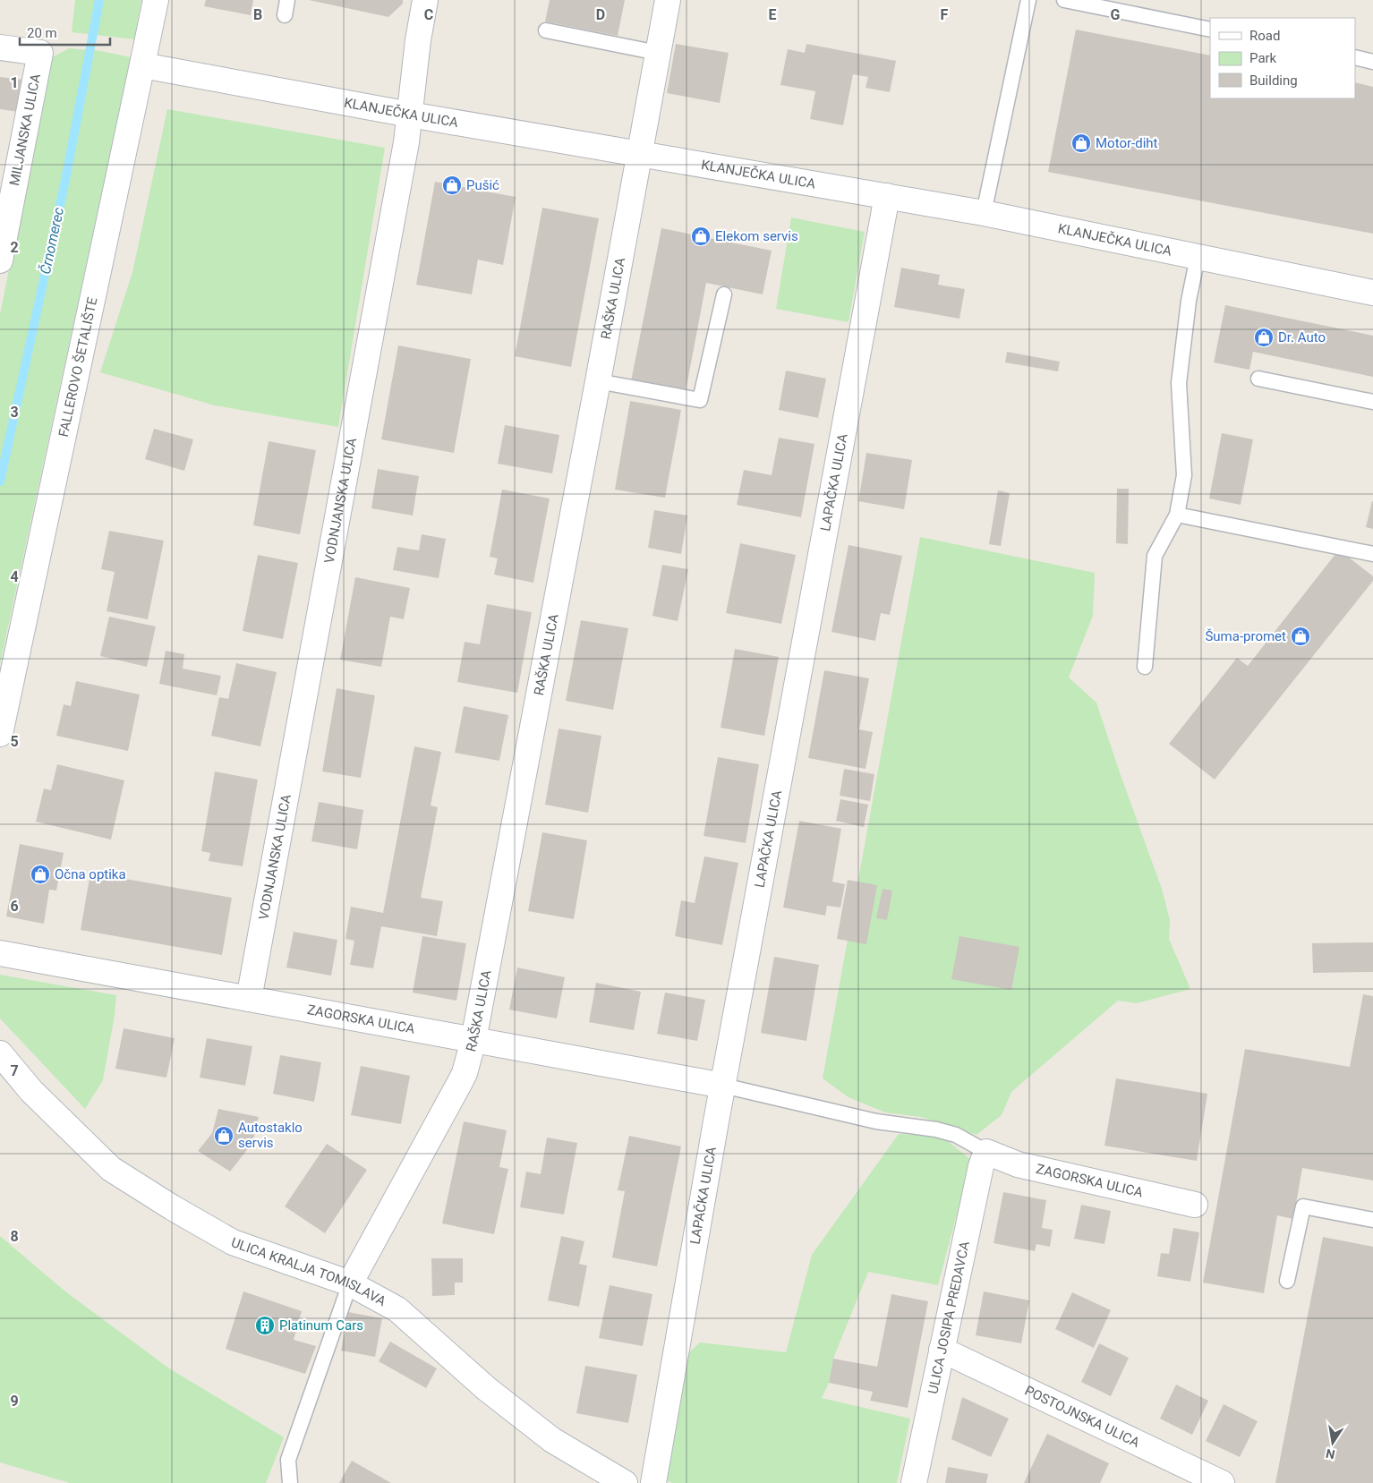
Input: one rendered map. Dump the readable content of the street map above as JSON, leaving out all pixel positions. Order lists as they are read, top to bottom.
{
  "streets": {
    "street": [
      "KLANJEČKA ULICA",
      "MILJANSKA ULICA",
      "RAŠKA ULICA",
      "FALLEROVO ŠETALIŠTE",
      "LAPAČKA ULICA",
      "VODNJANSKA ULICA",
      "ZAGORSKA ULICA",
      "ULICA KRALJA TOMISLAVA",
      "ULICA JOSIPA PREDAVCA",
      "POSTOJNSKA ULICA"
    ]
  },
  "crossings": [
    ["KLANJEČKA ULICA", "RAŠKA ULICA"],
    ["KLANJEČKA ULICA", "FALLEROVO ŠETALIŠTE"],
    ["KLANJEČKA ULICA", "LAPAČKA ULICA"],
    ["KLANJEČKA ULICA", "VODNJANSKA ULICA"],
    ["RAŠKA ULICA", "ZAGORSKA ULICA"],
    ["RAŠKA ULICA", "ULICA KRALJA TOMISLAVA"],
    ["LAPAČKA ULICA", "ZAGORSKA ULICA"],
    ["VODNJANSKA ULICA", "ZAGORSKA ULICA"],
    ["ZAGORSKA ULICA", "ULICA JOSIPA PREDAVCA"],
    ["ULICA JOSIPA PREDAVCA", "POSTOJNSKA ULICA"]
  ],
  "water": ["Črnomerec"],
  "places": {
    "shop": [
      "Motor-diht",
      "Pušić",
      "Elekom servis",
      "Dr. Auto",
      "Šuma-promet",
      "Očna optika",
      "Autostaklo servis"
    ],
    "building": ["Platinum Cars"]
  },
  "legend": ["Road", "Park", "Building"],
  "scale_bar": "20 m",
  "north": "bottom",
  "grid": {
    "columns": [
      "B",
      "C",
      "D",
      "E",
      "F",
      "G"
    ],
    "rows": [
      "1",
      "2",
      "3",
      "4",
      "5",
      "6",
      "7",
      "8",
      "9"
    ]
  }
}
